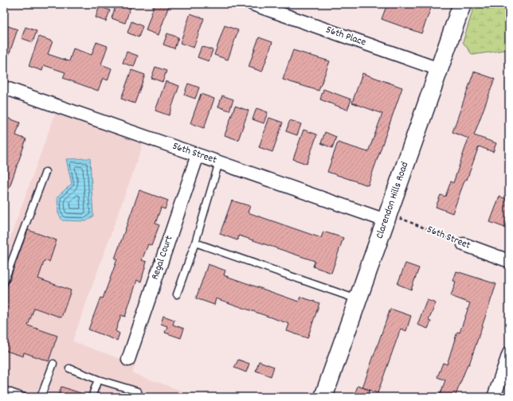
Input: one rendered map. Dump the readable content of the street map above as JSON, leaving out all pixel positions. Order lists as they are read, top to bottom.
{
  "streets": {
    "street": [
      "56th Place",
      "56th Street",
      "Clarendon Hills Road",
      "Regal Court"
    ]
  },
  "crossings": [
    ["56th Place", "Clarendon Hills Road"],
    ["56th Street", "Clarendon Hills Road"],
    ["56th Street", "Regal Court"]
  ]
}
